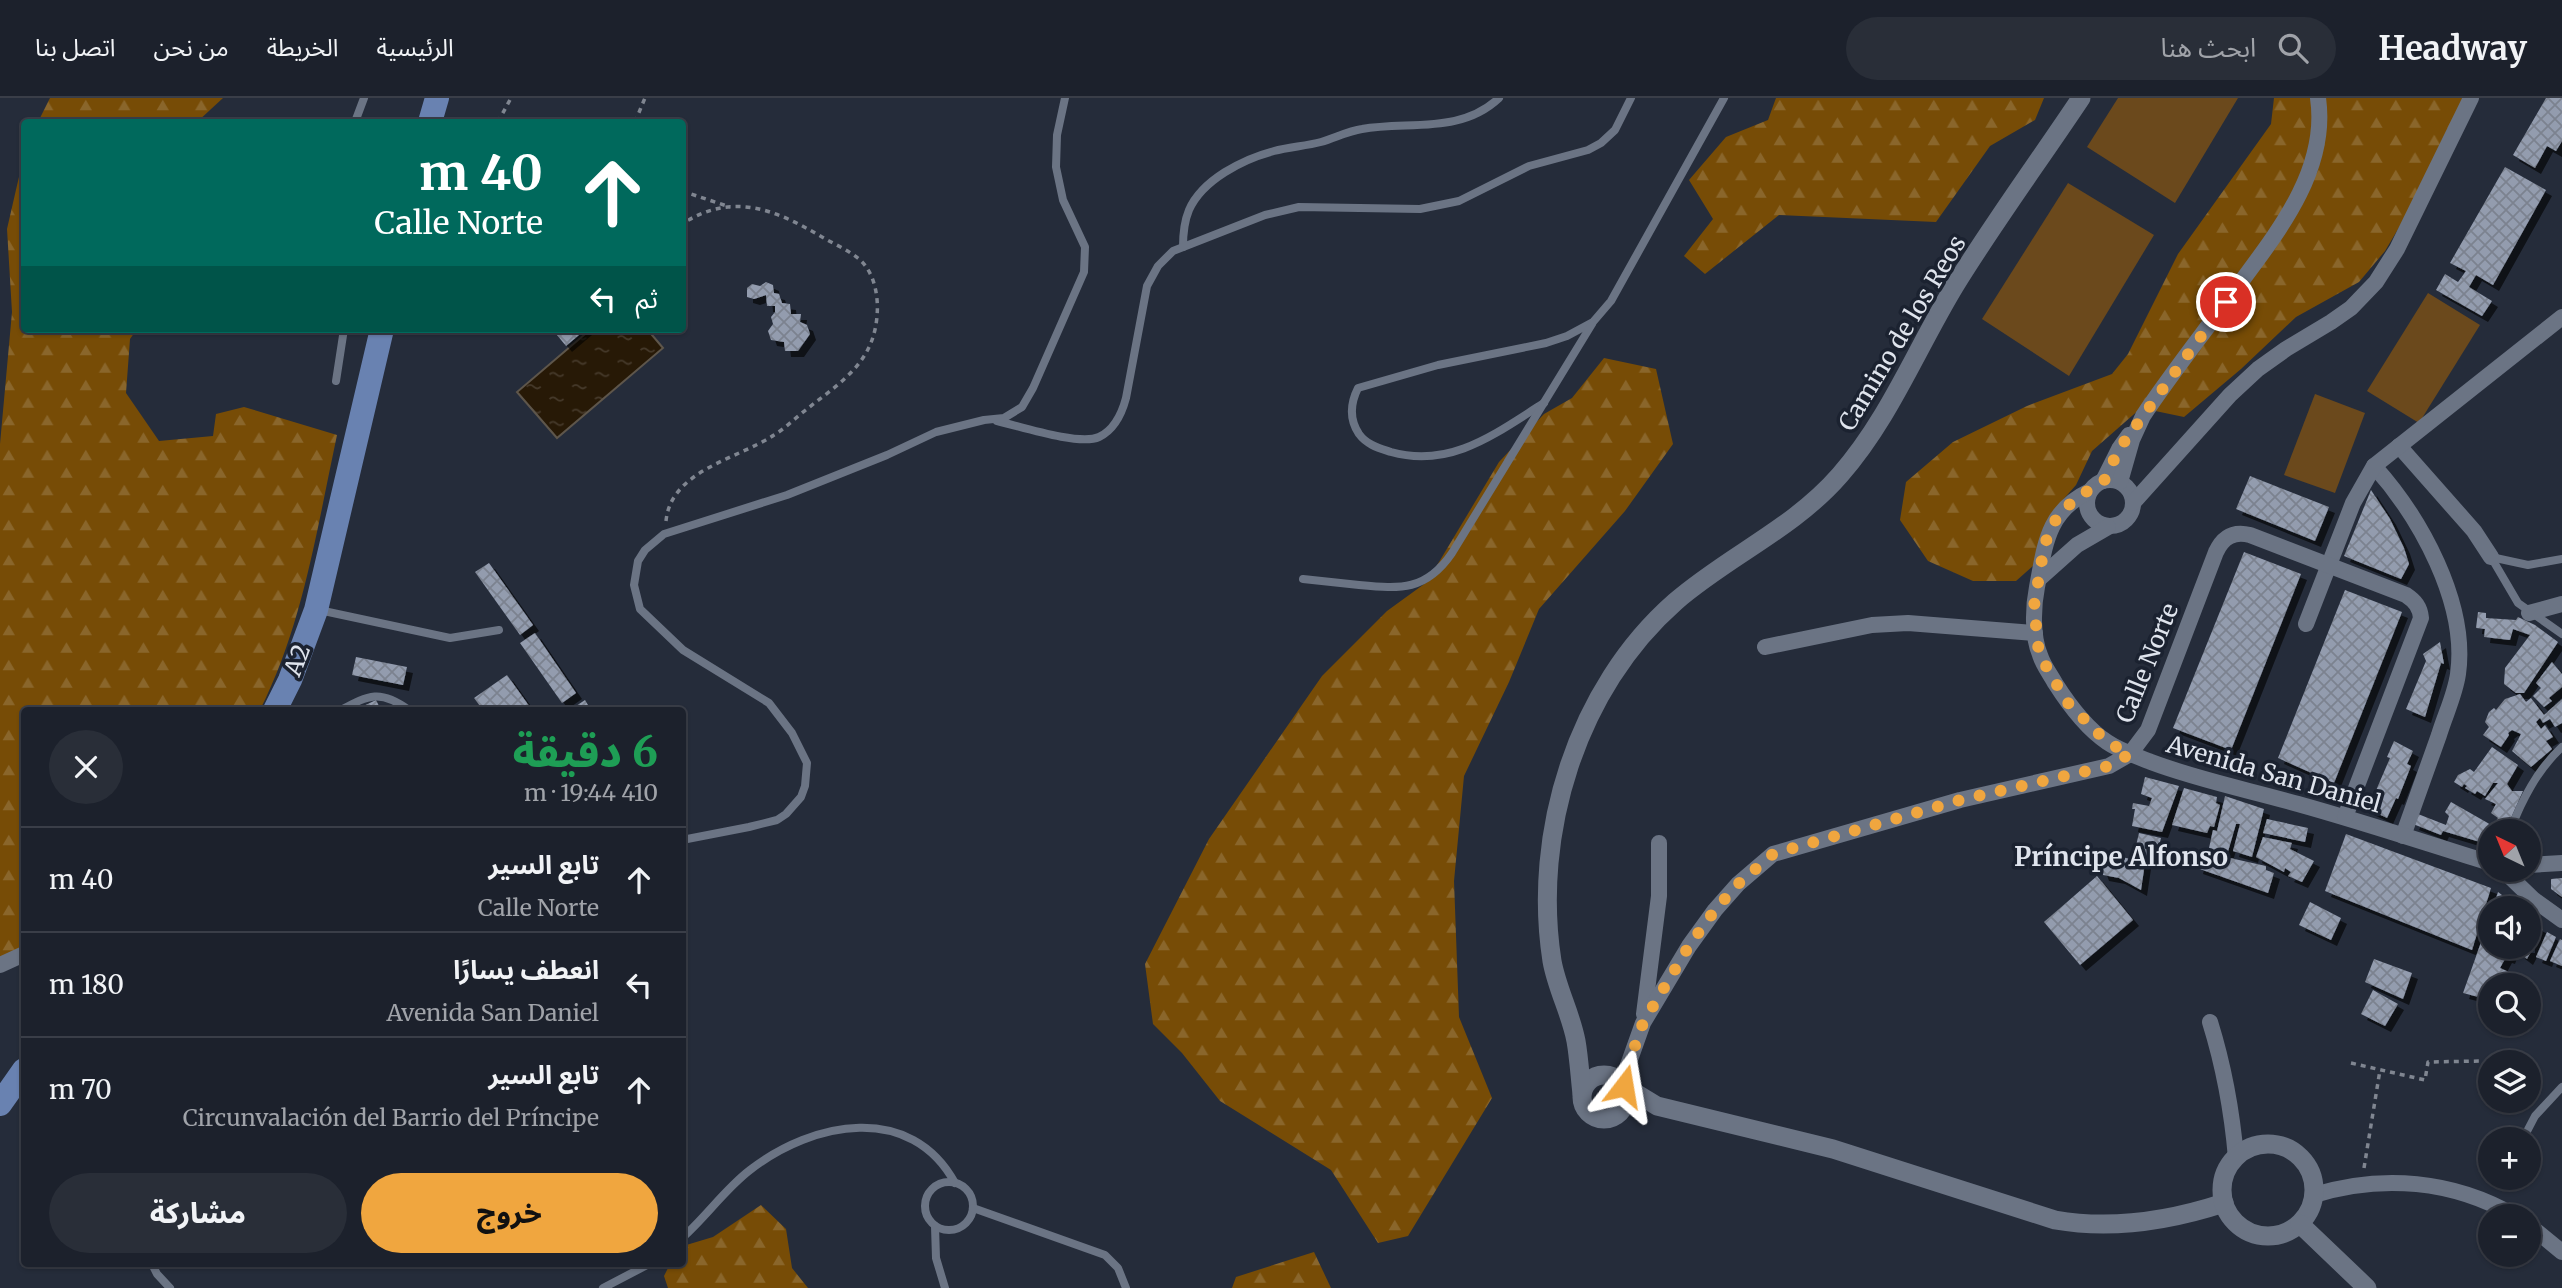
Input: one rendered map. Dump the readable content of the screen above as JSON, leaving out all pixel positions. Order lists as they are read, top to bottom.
{
  "streets": {
    "main road": ["A2"],
    "street": ["Camino de los Reos", "Calle Norte", "Avenida San Daniel"]
  },
  "crossings": [
    ["Calle Norte", "Avenida San Daniel"]
  ],
  "districts": ["Príncipe Alfonso"],
  "north": "top left",
  "page": {
    "header": "Headway",
    "search": "ابحث هنا",
    "nav": [
      "الرئيسية",
      "الخريطة",
      "من نحن",
      "اتصل بنا"
    ],
    "turn": ["40 m", "Calle Norte"],
    "then": "ثم",
    "heading": ["6 دقيقة", "410 m · 19:44"],
    "map_buttons": ["+", "−"],
    "list": [
      {
        "name": "تابع السير",
        "note": "Calle Norte",
        "value": "40 m"
      },
      {
        "name": "انعطف يسارًا",
        "note": "Avenida San Daniel",
        "value": "180 m"
      },
      {
        "name": "تابع السير",
        "note": "Circunvalación del Barrio del Príncipe",
        "value": "70 m"
      }
    ],
    "buttons": ["خروج", "مشاركة"]
  }
}
